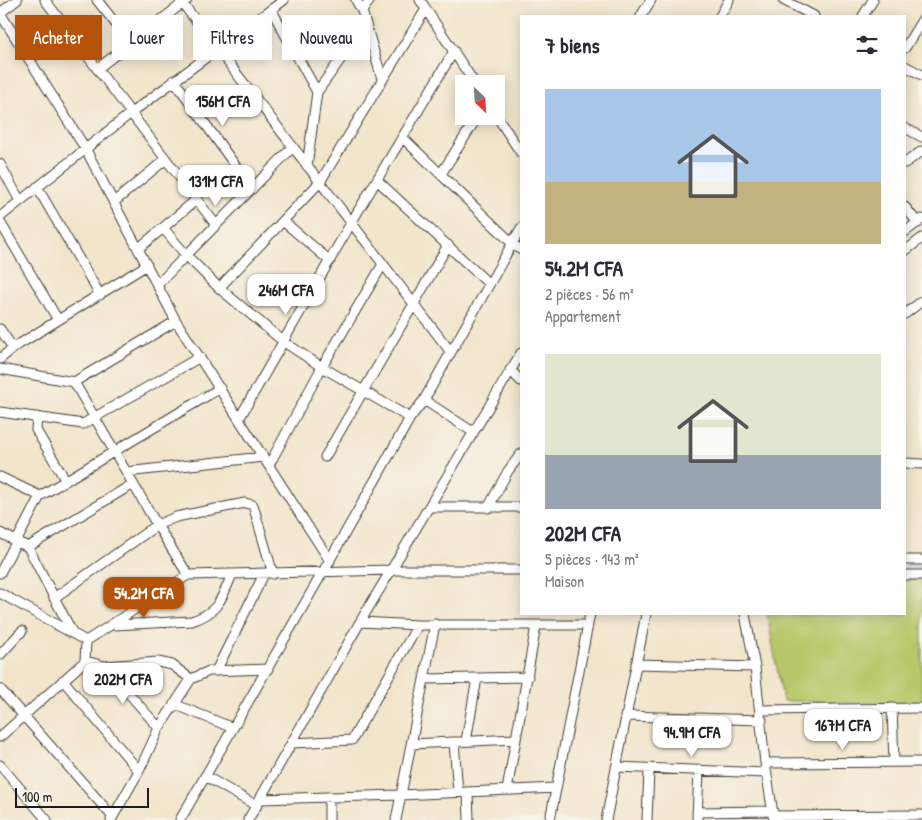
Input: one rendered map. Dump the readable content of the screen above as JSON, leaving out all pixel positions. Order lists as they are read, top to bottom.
{
  "scale_bar": "100 m",
  "north": "bottom right",
  "page": {
    "chip": [
      "Acheter",
      "Louer",
      "Filtres",
      "Nouveau"
    ],
    "heading": "7 biens",
    "list": [
      {
        "name": "54.2M CFA",
        "note": "2 pièces · 56 m² · Appartement"
      },
      {
        "name": "202M CFA",
        "note": "5 pièces · 143 m² · Maison"
      }
    ],
    "price": [
      "156M CFA",
      "131M CFA",
      "246M CFA",
      "54.2M CFA",
      "202M CFA",
      "167M CFA",
      "94.9M CFA"
    ],
    "scale": "100 m"
  }
}
